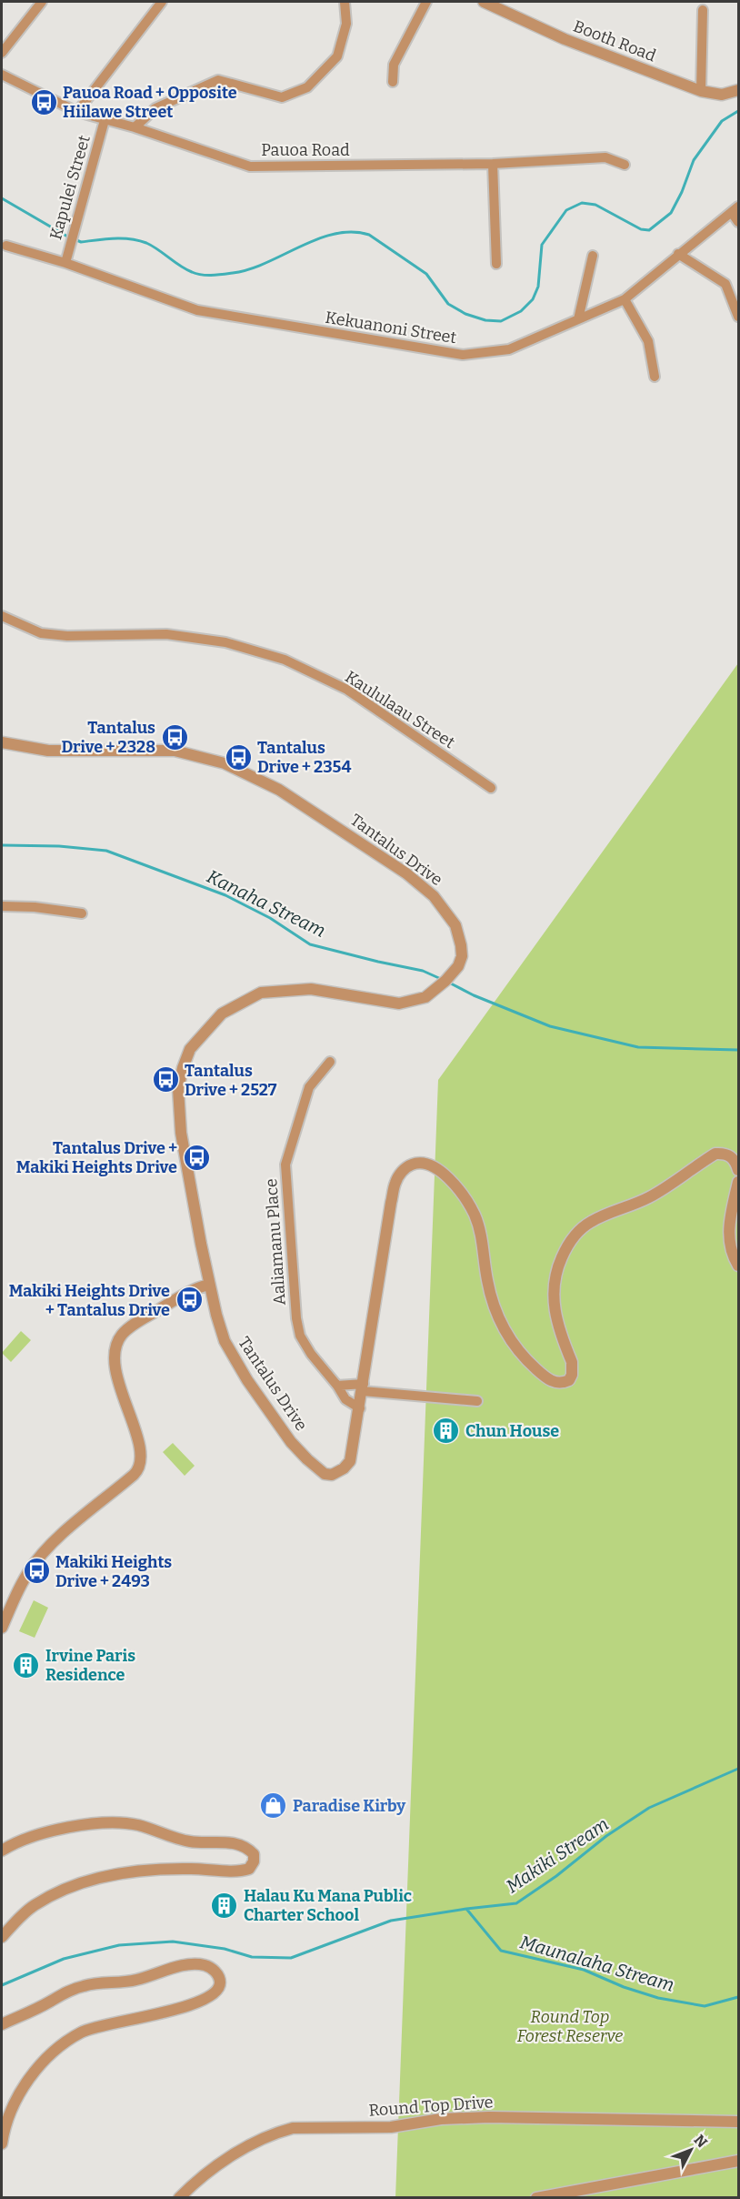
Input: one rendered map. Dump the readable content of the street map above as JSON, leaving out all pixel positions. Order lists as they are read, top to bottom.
{
  "streets": {
    "street": [
      "Booth Road",
      "Pauoa Road",
      "Kapulei Street",
      "Kekuanoni Street",
      "Kaululaau Street",
      "Tantalus Drive",
      "Aaliamanu Place",
      "Round Top Drive"
    ]
  },
  "crossings": [
    ["Pauoa Road", "Kapulei Street"],
    ["Kapulei Street", "Kekuanoni Street"],
    ["Tantalus Drive", "Aaliamanu Place"]
  ],
  "water": ["Kanaha Stream", "Makiki Stream", "Maunalaha Stream"],
  "parks": ["Round Top Forest Reserve"],
  "places": {
    "bus stop": [
      "Pauoa Road + Opposite Hiilawe Street",
      "Tantalus Drive + 2328",
      "Tantalus Drive + 2354",
      "Tantalus Drive + 2527",
      "Tantalus Drive + Makiki Heights Drive",
      "Makiki Heights Drive + Tantalus Drive",
      "Makiki Heights Drive + 2493"
    ],
    "building": ["Chun House", "Irvine Paris Residence", "Halau Ku Mana Public Charter School"],
    "shop": ["Paradise Kirby"]
  },
  "north": "top right"
}
